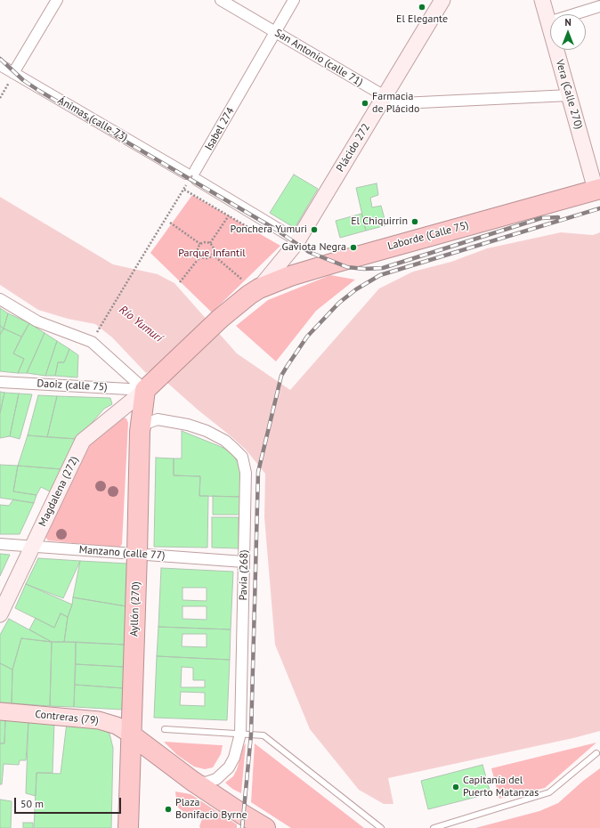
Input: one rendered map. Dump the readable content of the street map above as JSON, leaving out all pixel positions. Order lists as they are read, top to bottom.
{
  "streets": {
    "highway": ["Laborde (Calle 75)", "Ayllón (270)"],
    "main road": ["Contreras (79)"],
    "street": [
      "San Antonio (calle 71)",
      "Vera (Calle 270)",
      "Ánimas (calle 73)",
      "Isabel 274",
      "Plácido 272",
      "Daoiz (calle 75)",
      "Magdalena (272)",
      "Manzano (calle 77)",
      "Pavía (268)"
    ]
  },
  "crossings": [
    ["San Antonio (calle 71)", "Vera (Calle 270)"],
    ["San Antonio (calle 71)", "Isabel 274"],
    ["San Antonio (calle 71)", "Plácido 272"],
    ["Vera (Calle 270)", "Laborde (Calle 75)"],
    ["Ánimas (calle 73)", "Isabel 274"],
    ["Ánimas (calle 73)", "Plácido 272"],
    ["Plácido 272", "Laborde (Calle 75)"],
    ["Laborde (Calle 75)", "Daoiz (calle 75)"],
    ["Laborde (Calle 75)", "Magdalena (272)"],
    ["Laborde (Calle 75)", "Ayllón (270)"],
    ["Daoiz (calle 75)", "Magdalena (272)"],
    ["Daoiz (calle 75)", "Ayllón (270)"],
    ["Magdalena (272)", "Manzano (calle 77)"],
    ["Magdalena (272)", "Ayllón (270)"],
    ["Manzano (calle 77)", "Pavía (268)"],
    ["Manzano (calle 77)", "Ayllón (270)"],
    ["Pavía (268)", "Ayllón (270)"],
    ["Ayllón (270)", "Contreras (79)"]
  ],
  "water": ["Río Yumurí"],
  "parks": ["Parque Infantil"],
  "places": [
    "El Elegante",
    "Farmacia de Plácido",
    "El Chiquirrin",
    "Ponchera Yumuri",
    "Gaviota Negra",
    "Capitanía del Puerto Matanzas",
    "Plaza Bonifacio Byrne"
  ],
  "scale_bar": "50 m",
  "north": "top"
}
